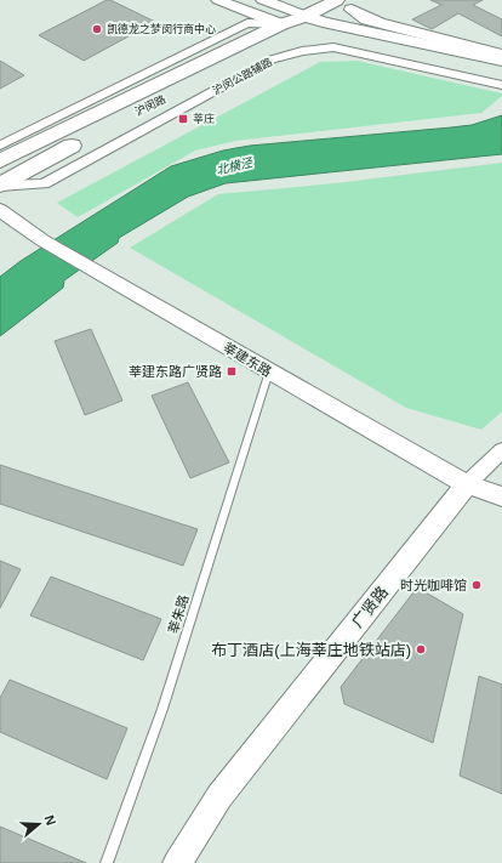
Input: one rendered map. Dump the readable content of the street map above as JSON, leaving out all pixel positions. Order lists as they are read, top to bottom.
{
  "streets": {
    "highway": ["沪闵路"],
    "street": ["沪闵公路辅路", "莘建东路", "广贤路"],
    "lane": ["莘朱路"]
  },
  "crossings": [
    ["沪闵公路辅路", "沪闵路"],
    ["莘建东路", "广贤路"],
    ["莘建东路", "莘朱路"]
  ],
  "water": ["北横泾"],
  "places": {
    "other": ["凯德龙之梦闵行商中心", "时光咖啡馆", "布丁酒店(上海莘庄地铁站店)"],
    "transit": ["莘庄", "莘建东路广贤路"]
  },
  "north": "right"
}
